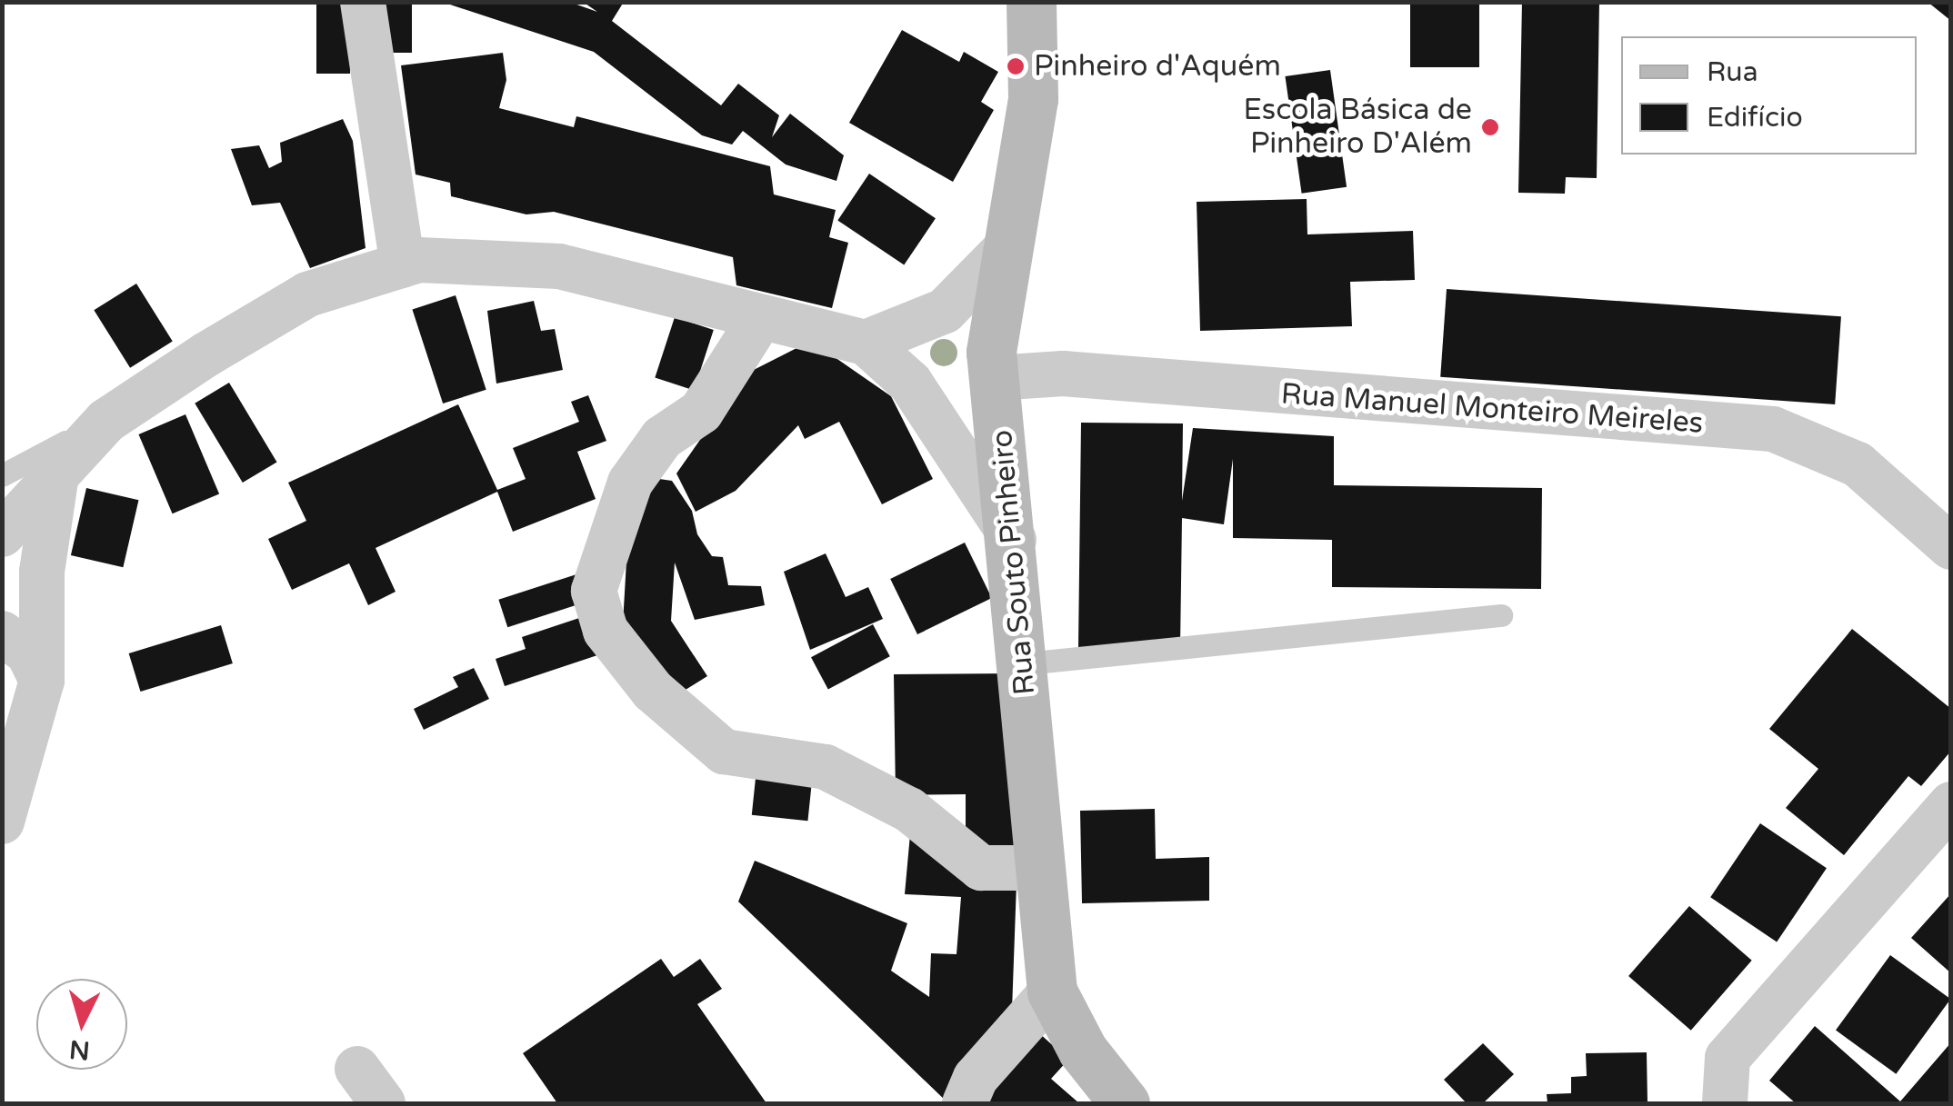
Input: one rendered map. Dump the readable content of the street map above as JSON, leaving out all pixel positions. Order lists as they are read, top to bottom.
{
  "streets": {
    "street": ["Rua Manuel Monteiro Meireles", "Rua Souto Pinheiro"]
  },
  "crossings": [
    ["Rua Manuel Monteiro Meireles", "Rua Souto Pinheiro"]
  ],
  "places": ["Pinheiro d'Aquém", "Escola Básica de Pinheiro D'Além"],
  "legend": ["Rua", "Edifício"],
  "north": "bottom"
}
